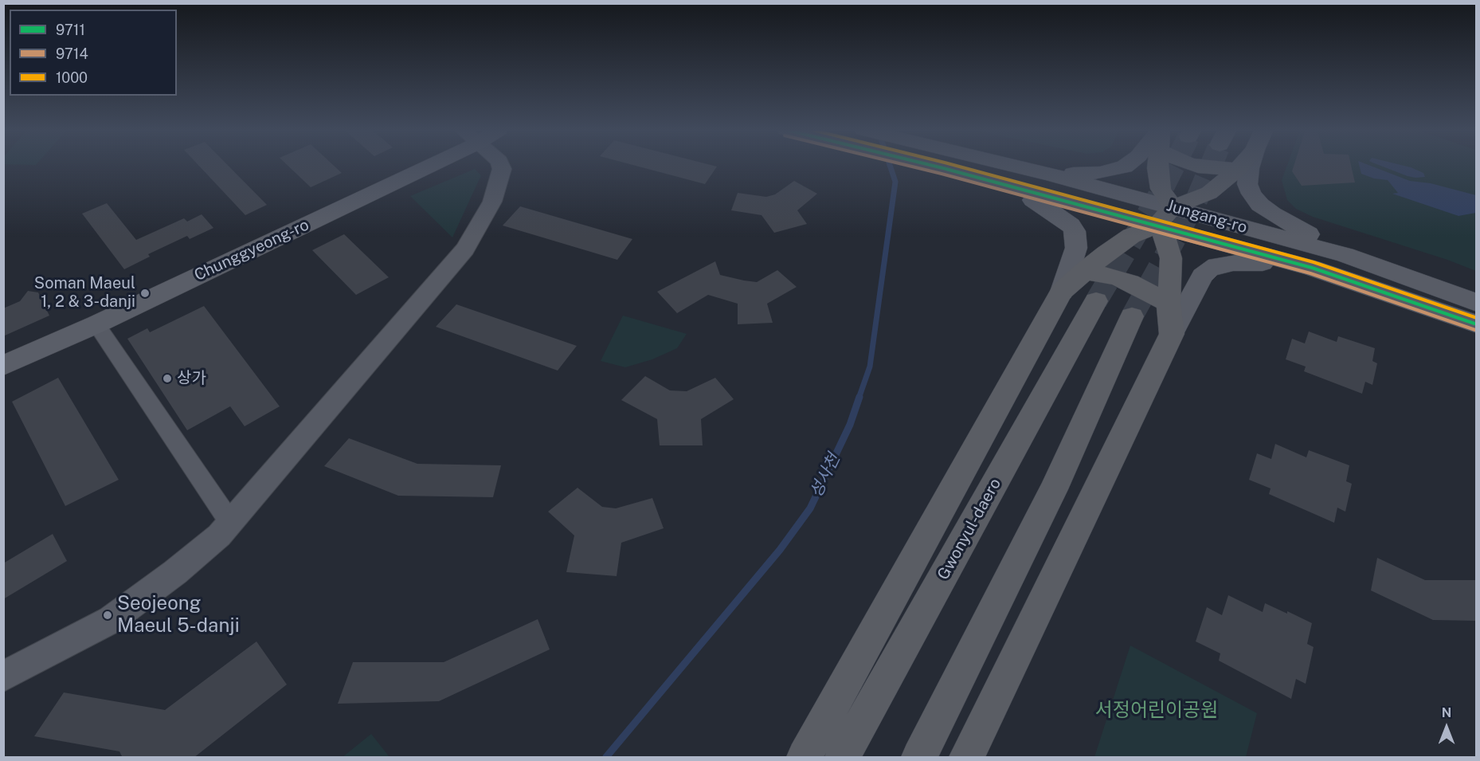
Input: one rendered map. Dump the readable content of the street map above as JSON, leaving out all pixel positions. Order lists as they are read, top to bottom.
{
  "streets": {
    "highway": ["Gwonyul-daero"],
    "main road": ["Jungang-ro", "Chunggyeong-ro"]
  },
  "water": ["성사천"],
  "parks": ["서정어린이공원"],
  "places": ["Soman Maeul 1, 2 & 3-danji", "상가", "Seojeong Maeul 5-danji"],
  "lines": ["transit line 9711", "transit line 9714", "transit line 1000"],
  "legend": ["9711", "9714", "1000"],
  "north": "top"
}
